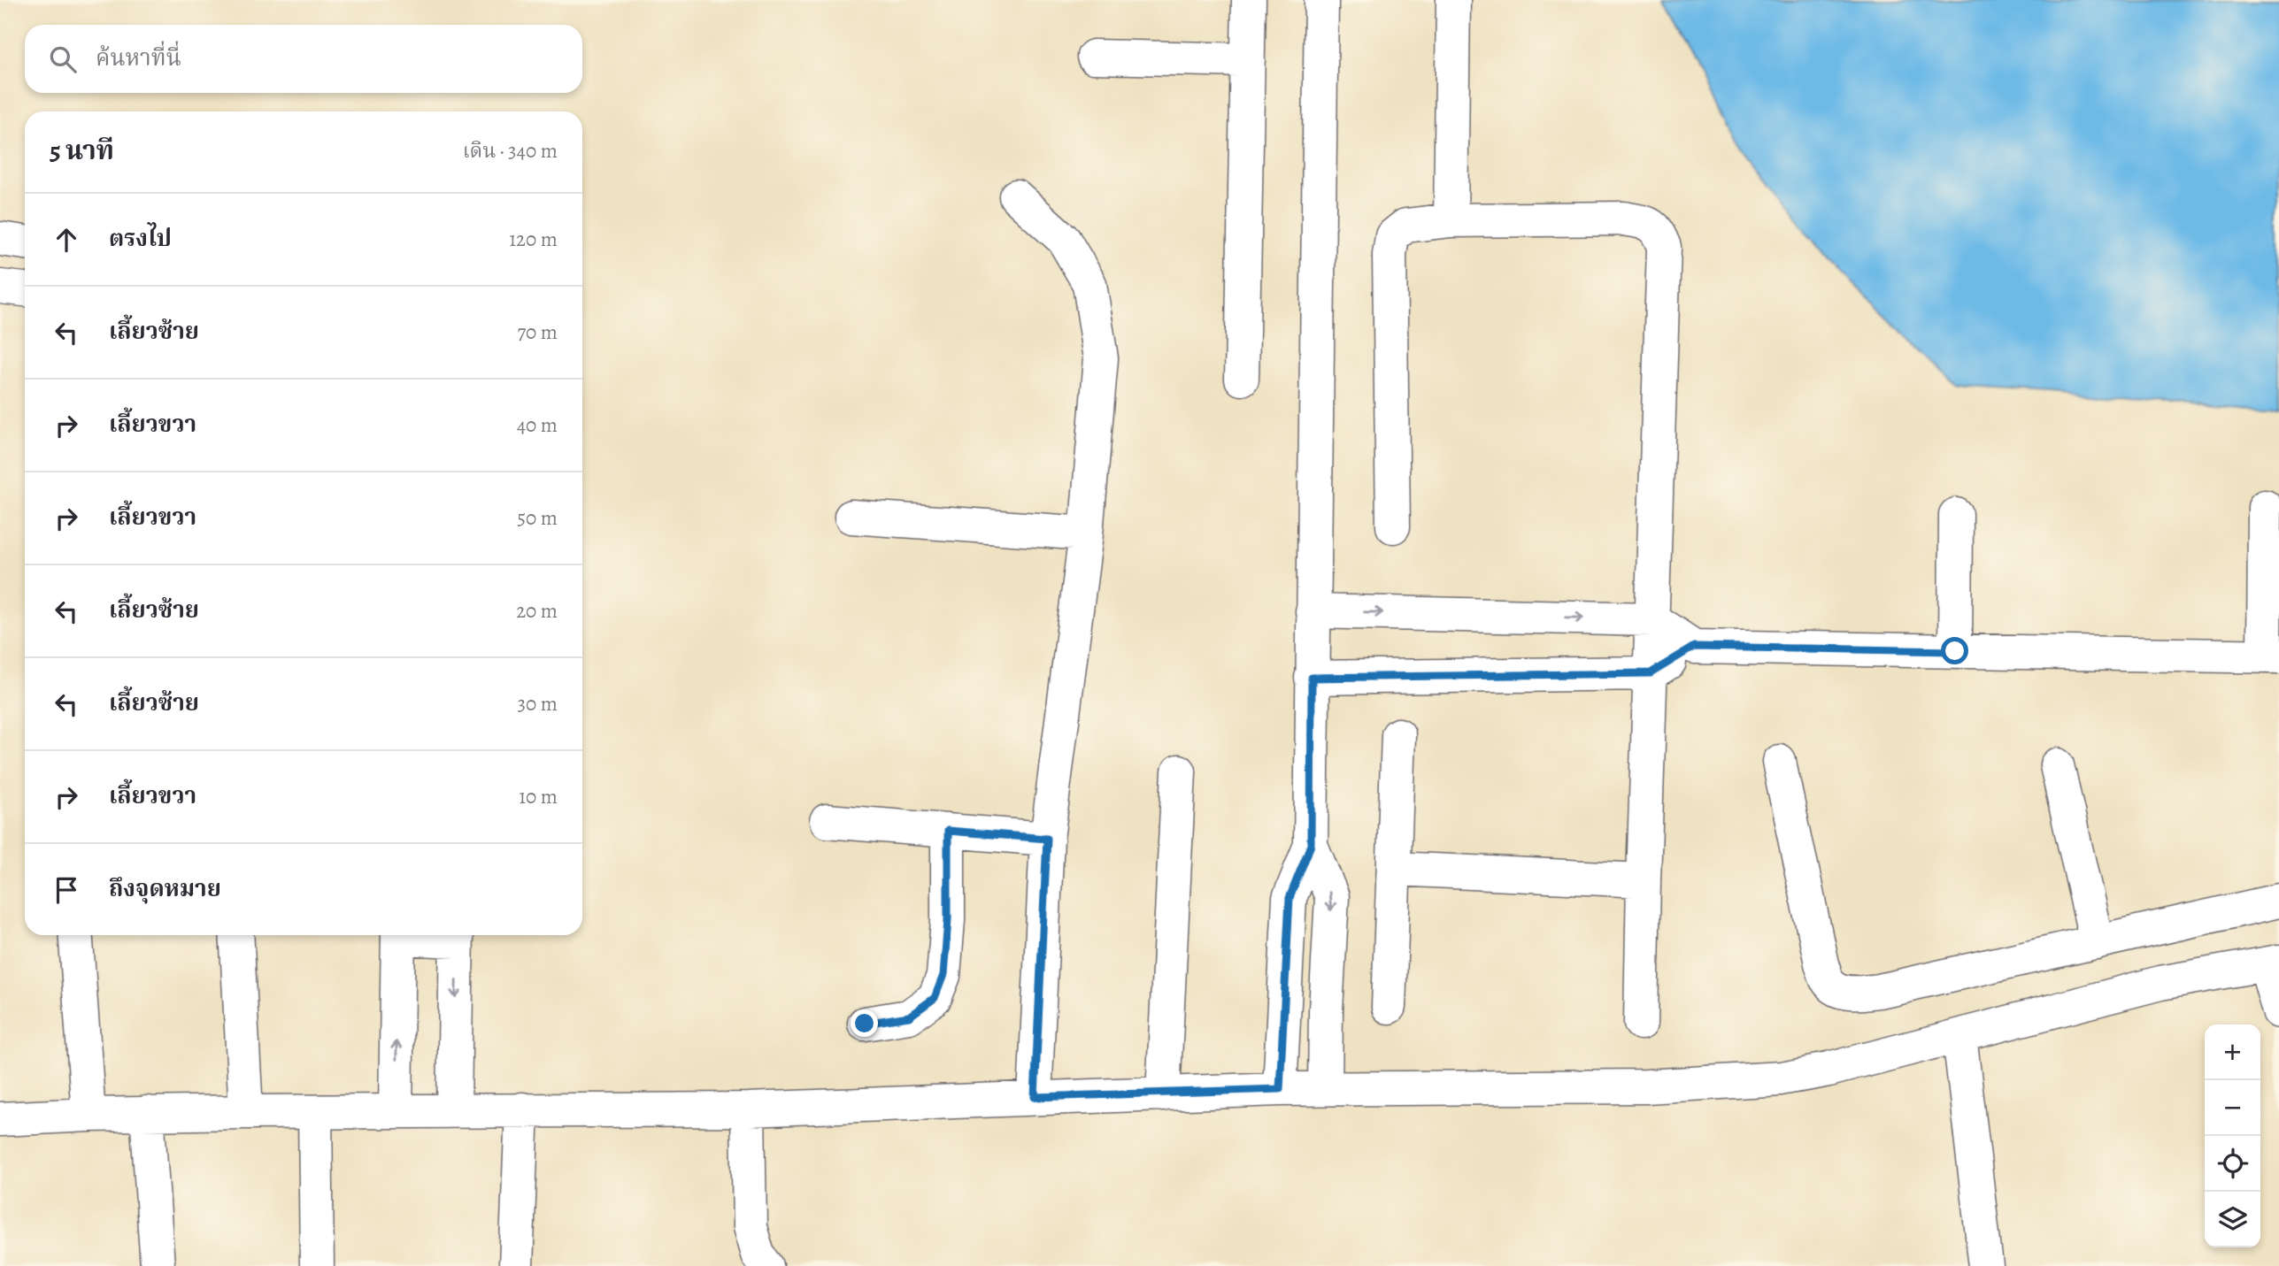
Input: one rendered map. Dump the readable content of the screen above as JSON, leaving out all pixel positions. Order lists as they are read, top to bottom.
{
  "page": {
    "search": "ค้นหาที่นี่",
    "heading": ["5 นาที", "เดิน · 340 m"],
    "list": [
      ["ตรงไป", "120 m"],
      ["เลี้ยวซ้าย", "70 m"],
      ["เลี้ยวขวา", "40 m"],
      ["เลี้ยวขวา", "50 m"],
      ["เลี้ยวซ้าย", "20 m"],
      ["เลี้ยวซ้าย", "30 m"],
      ["เลี้ยวขวา", "10 m"],
      "ถึงจุดหมาย"
    ],
    "map_buttons": ["+", "−"]
  }
}
